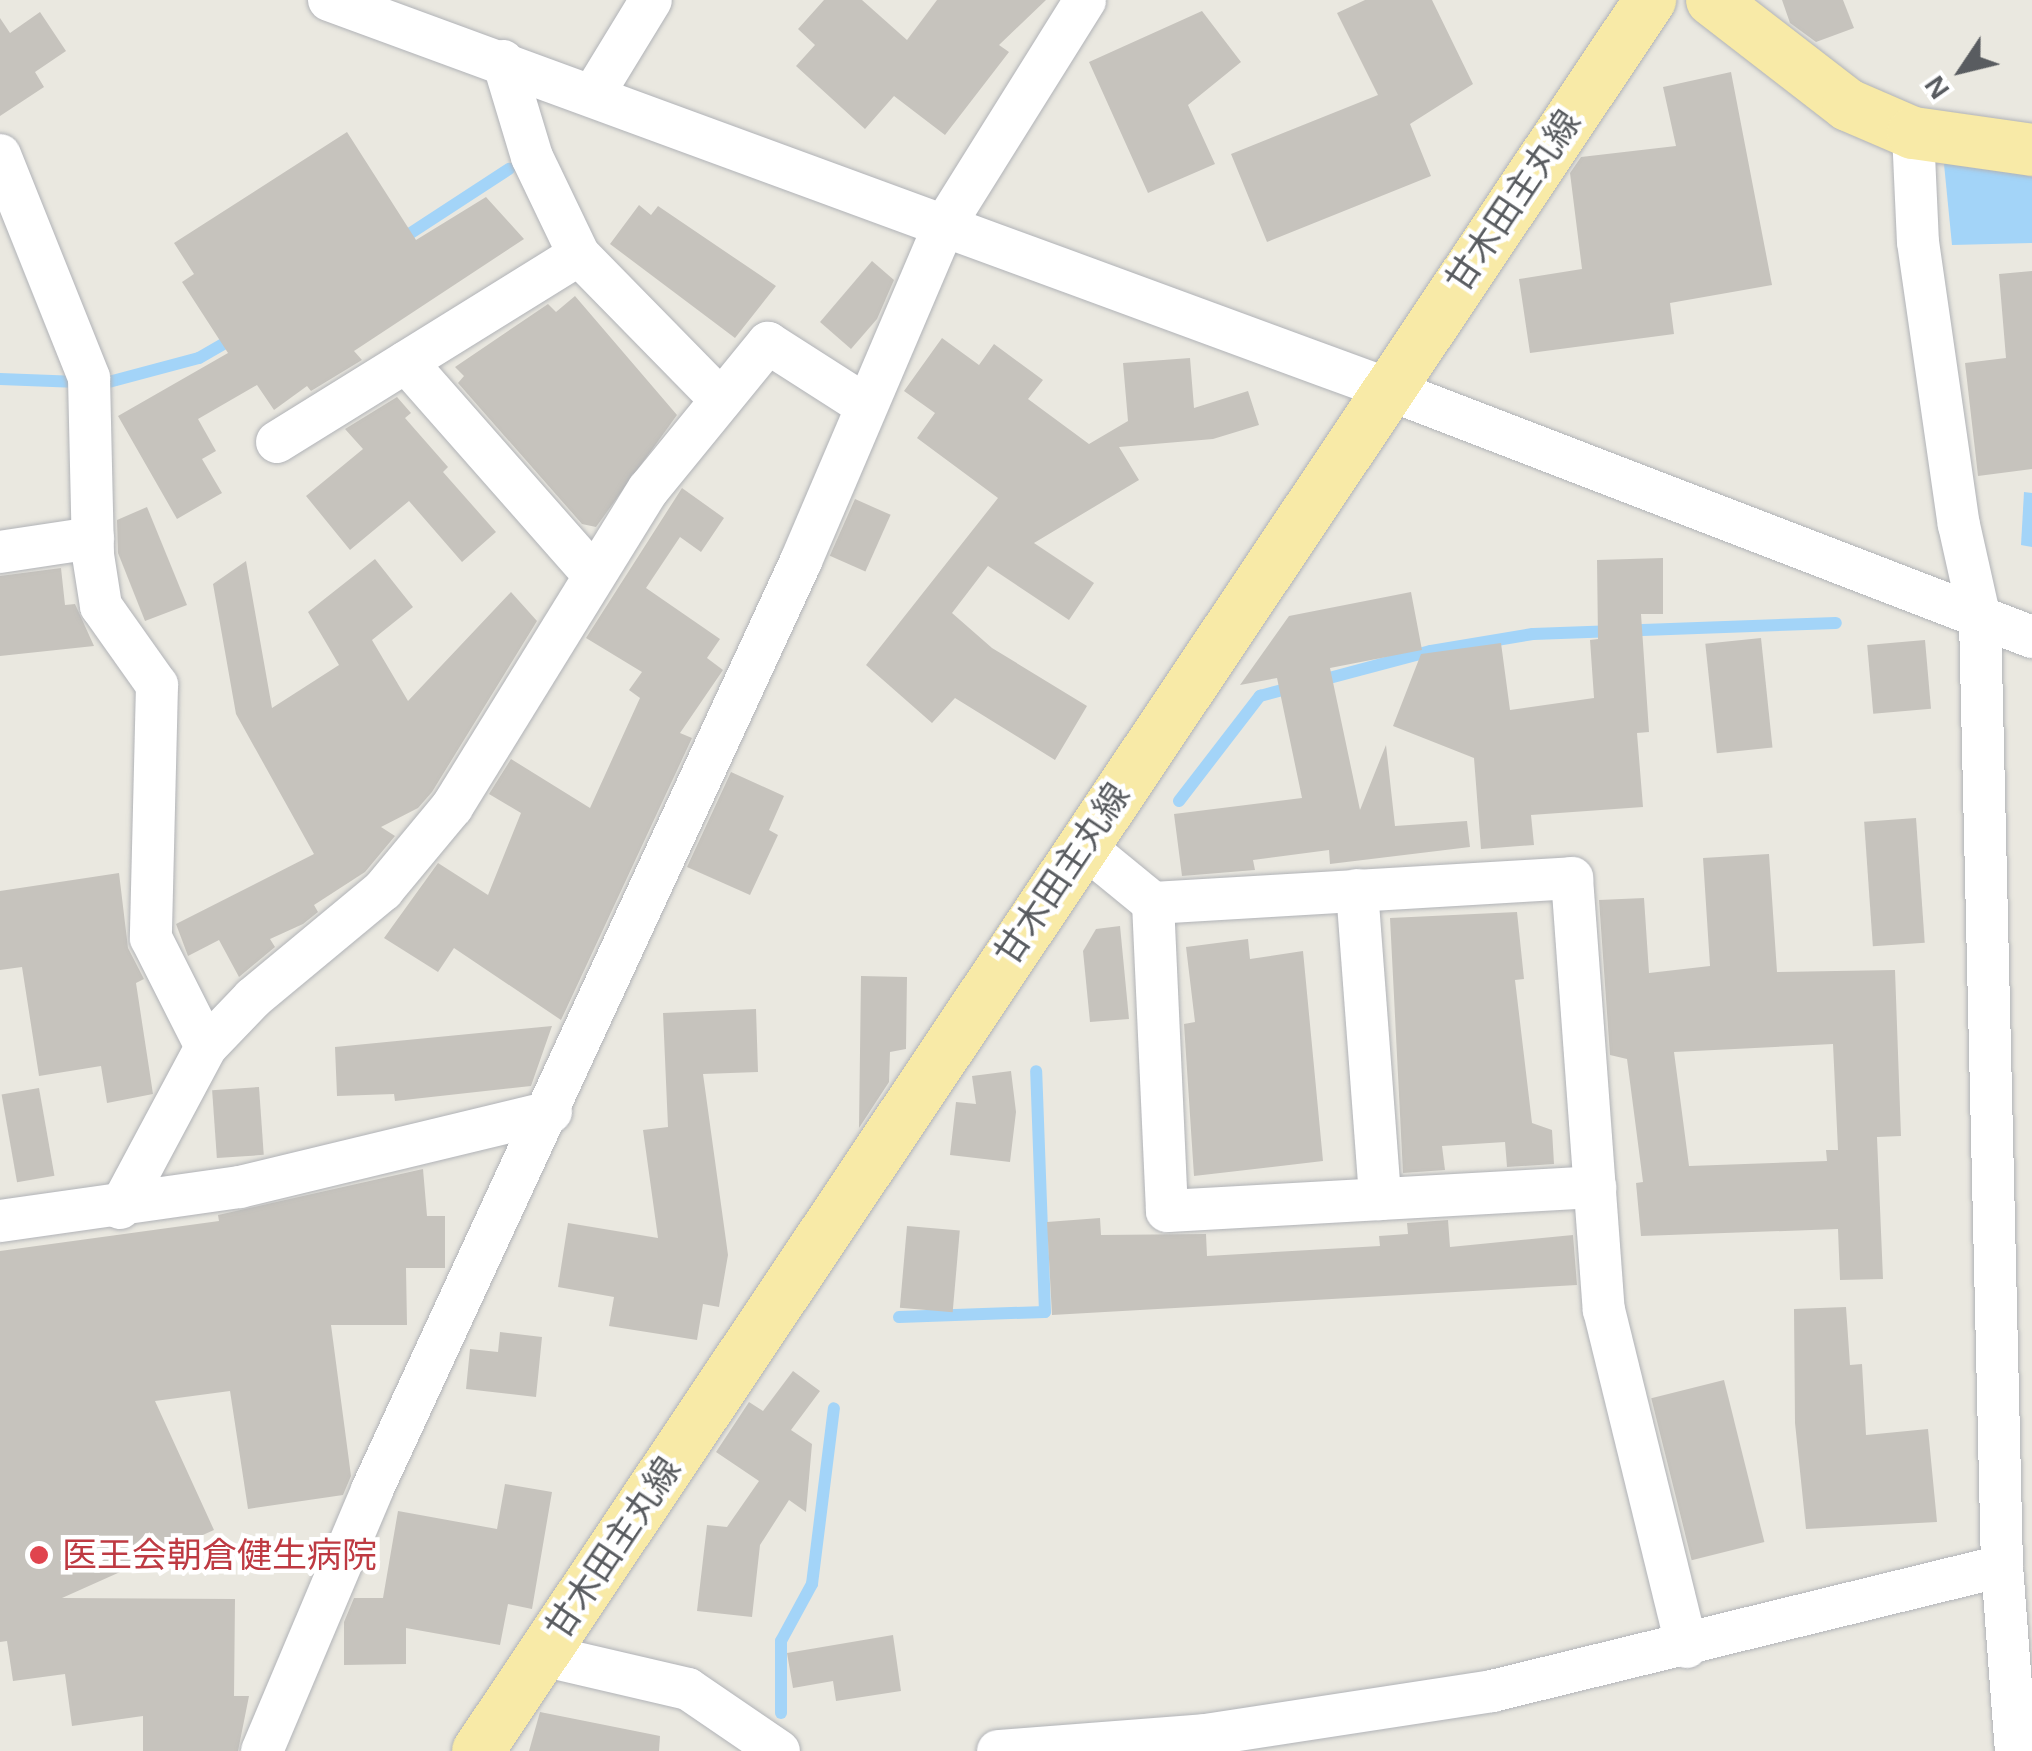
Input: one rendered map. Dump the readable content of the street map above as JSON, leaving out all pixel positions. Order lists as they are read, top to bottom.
{
  "streets": {
    "main road": ["甘木田主丸線"]
  },
  "places": ["医王会朝倉健生病院"],
  "north": "bottom left"
}
